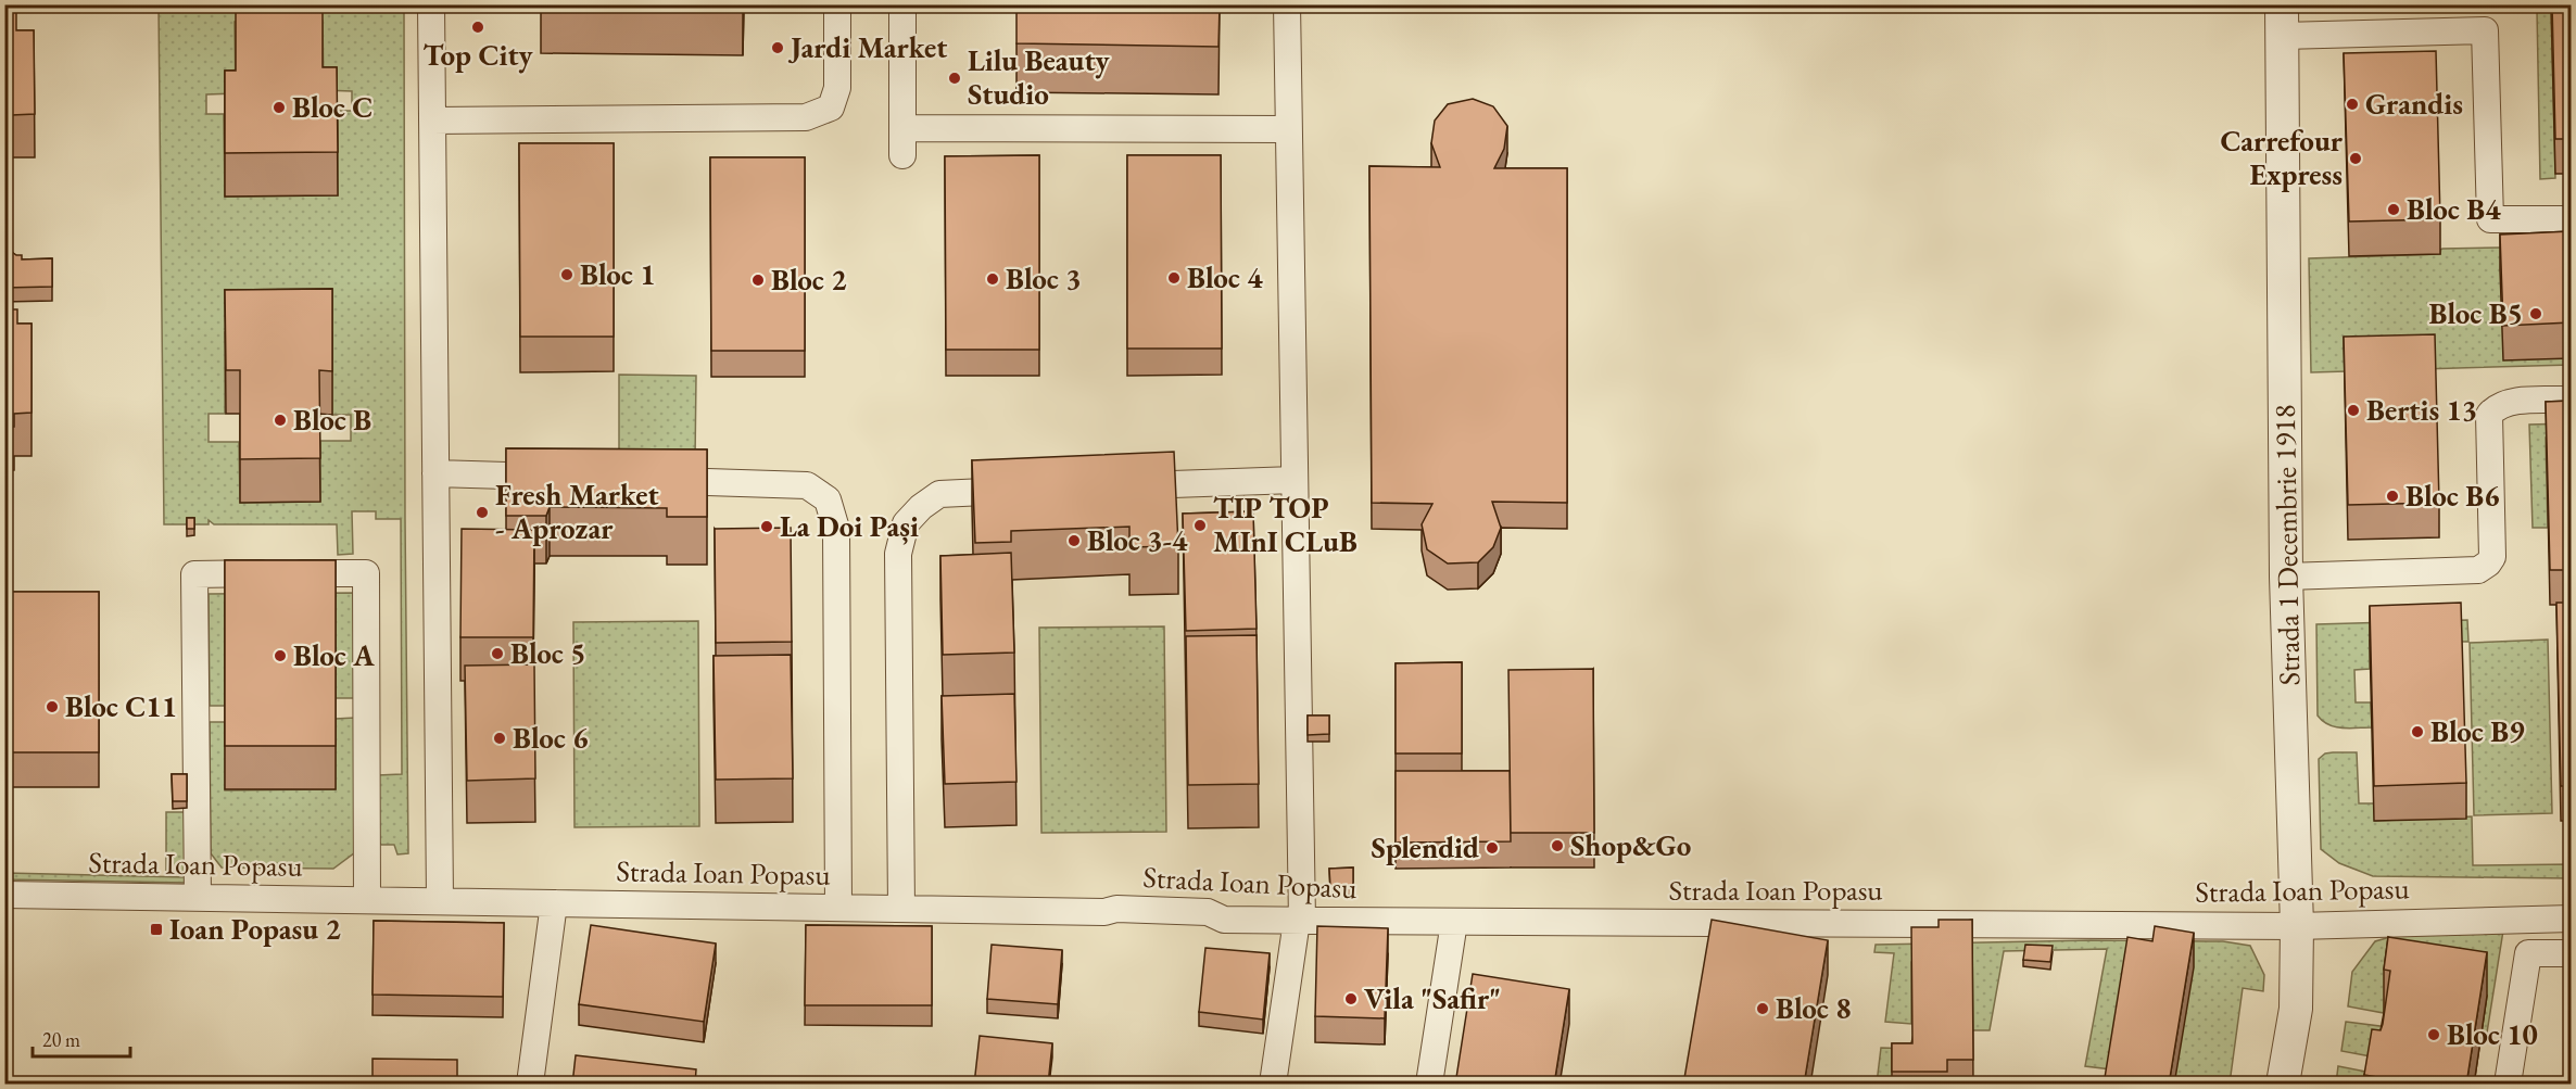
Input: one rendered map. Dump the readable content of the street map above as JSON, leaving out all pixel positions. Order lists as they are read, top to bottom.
{
  "streets": {
    "street": ["Strada 1 Decembrie 1918", "Strada Ioan Popasu"]
  },
  "crossings": [
    ["Strada 1 Decembrie 1918", "Strada Ioan Popasu"]
  ],
  "places": {
    "other": [
      "Top City",
      "Jardi Market",
      "Lilu Beauty Studio",
      "Grandis",
      "Bloc C",
      "Carrefour Express",
      "Bloc B4",
      "Bloc 1",
      "Bloc 4",
      "Bloc 3",
      "Bloc 2",
      "Bloc B5",
      "Bertis 13",
      "Bloc B",
      "Bloc B6",
      "Fresh Market - Aprozar",
      "TIP TOP MInI CLuB",
      "La Doi Pași",
      "Bloc 3-4",
      "Bloc 5",
      "Bloc A",
      "Bloc C11",
      "Bloc B9",
      "Bloc 6",
      "Shop&Go",
      "Splendid",
      "Vila \"Safir\"",
      "Bloc 8",
      "Bloc 10"
    ],
    "transit": ["Ioan Popasu 2"]
  },
  "scale_bar": "20 m"
}
